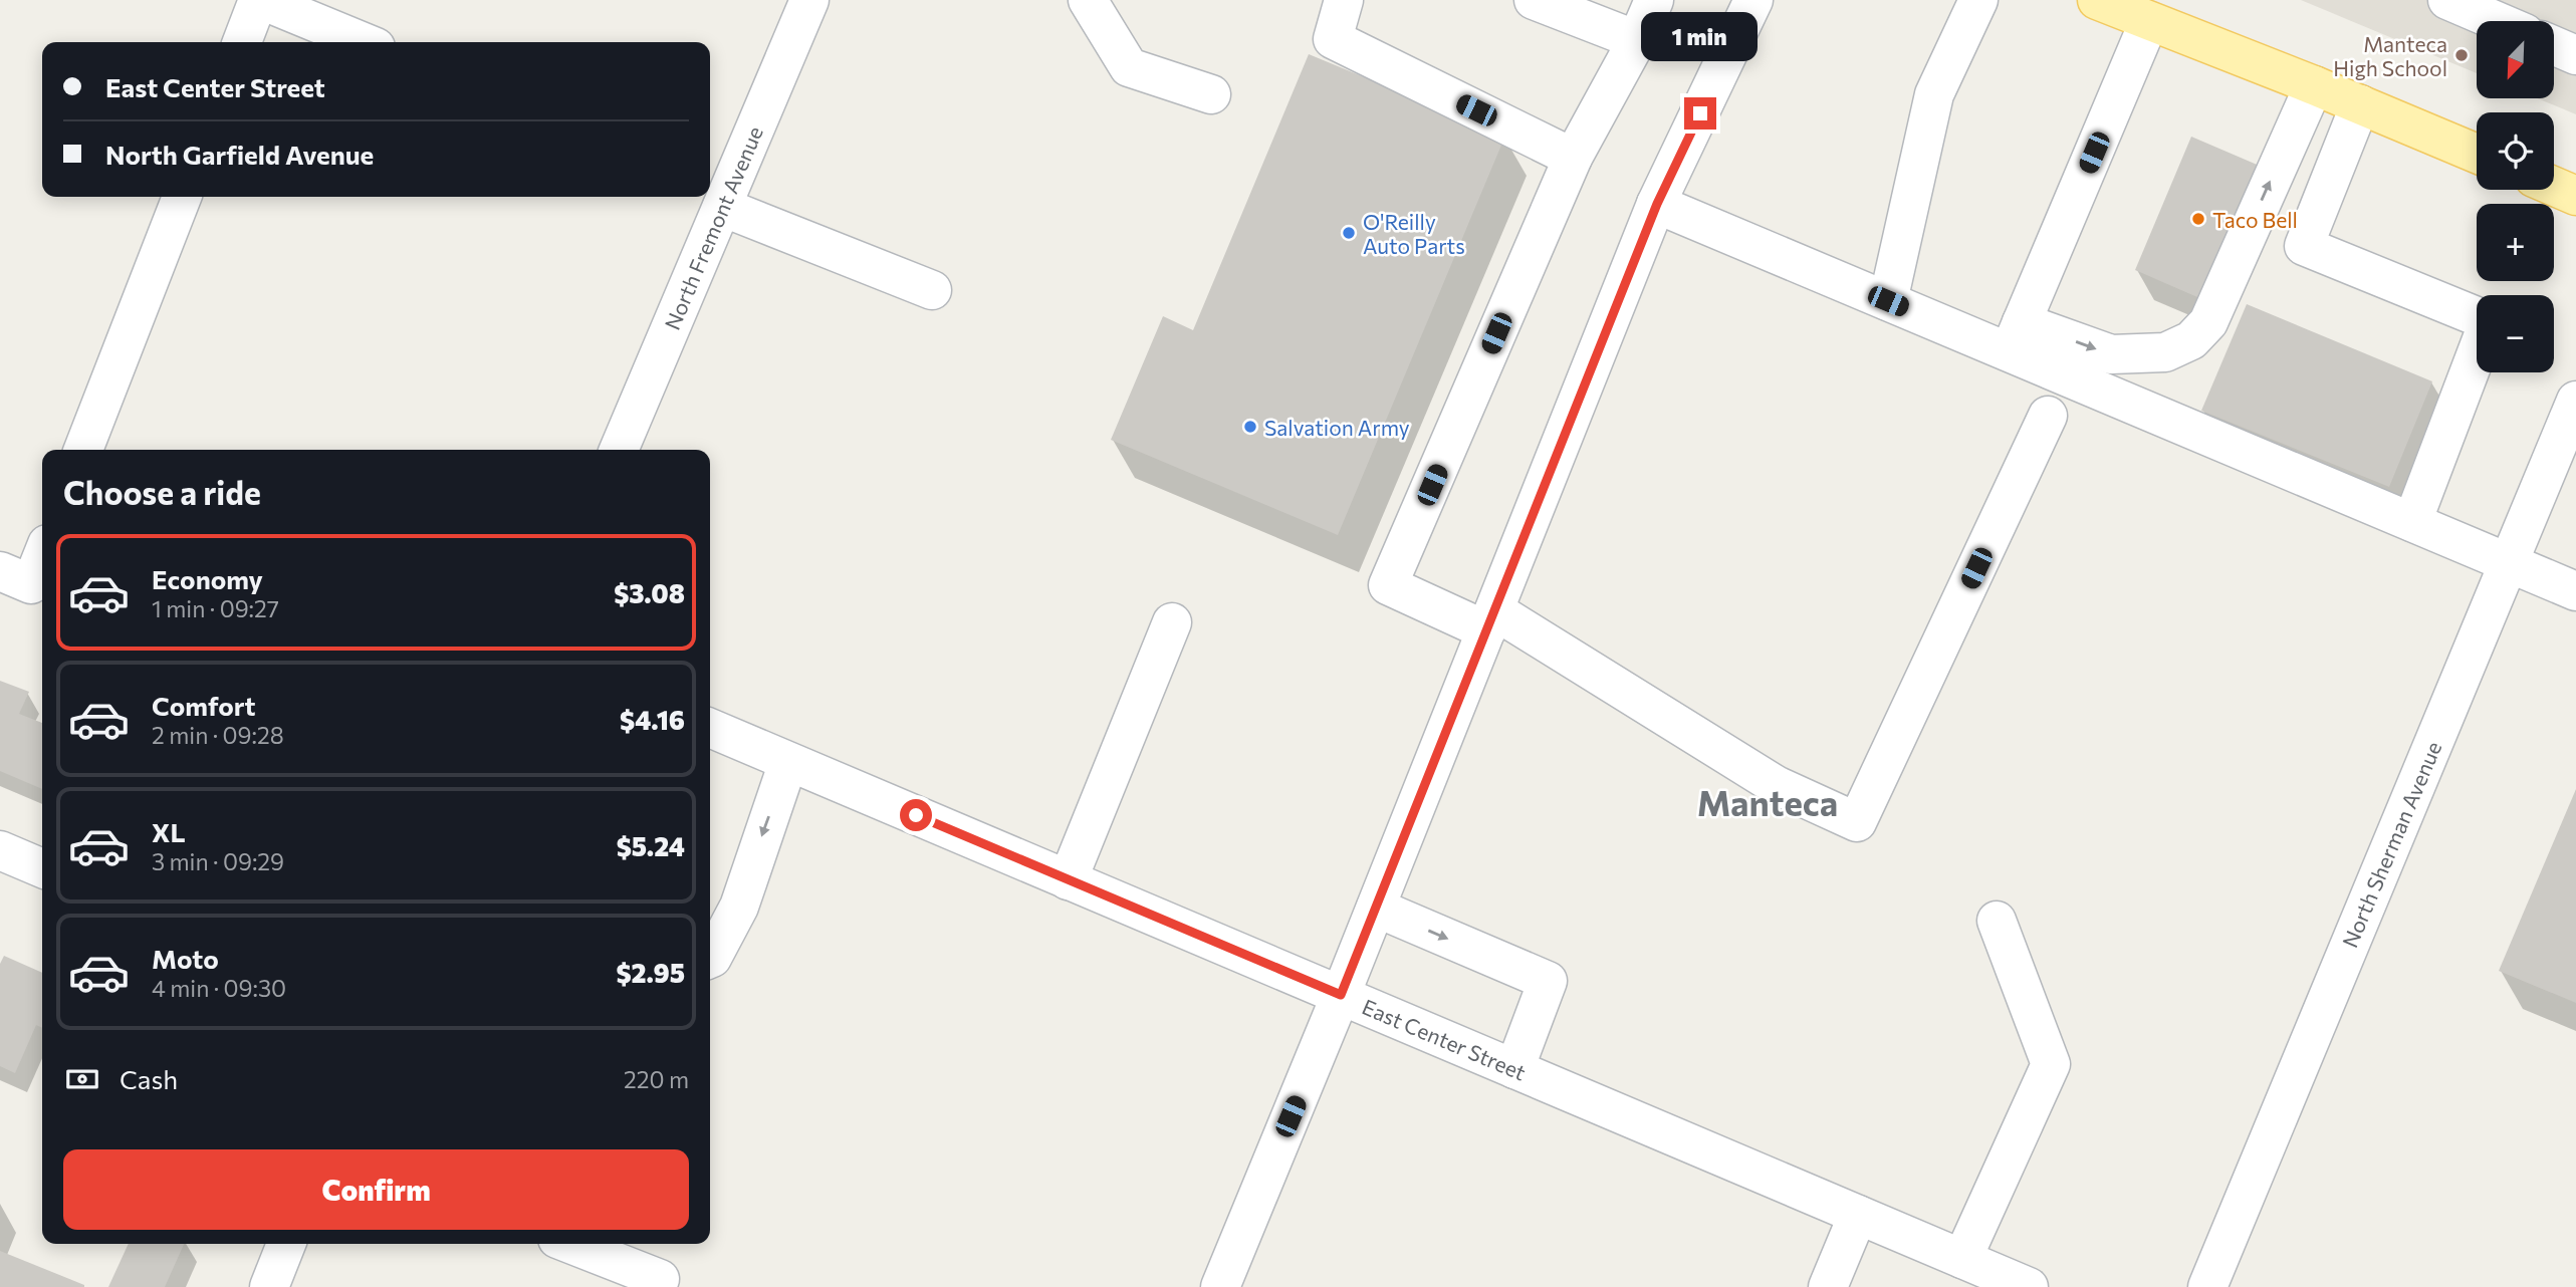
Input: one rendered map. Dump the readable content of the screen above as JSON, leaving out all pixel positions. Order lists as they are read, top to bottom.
{
  "streets": {
    "street": ["North Fremont Avenue", "North Sherman Avenue", "East Center Street"]
  },
  "districts": ["Manteca"],
  "places": [
    "Manteca High School",
    "Taco Bell",
    "O'Reilly Auto Parts",
    "Salvation Army"
  ],
  "north": "bottom left",
  "page": {
    "bubble": "1 min",
    "map_buttons": ["+", "−"],
    "banner": ["East Center Street", "North Garfield Avenue"],
    "heading": "Choose a ride",
    "list": [
      {
        "name": "Economy",
        "note": "1 min · 09:27",
        "value": "$3.08"
      },
      {
        "name": "Comfort",
        "note": "2 min · 09:28",
        "value": "$4.16"
      },
      {
        "name": "XL",
        "note": "3 min · 09:29",
        "value": "$5.24"
      },
      {
        "name": "Moto",
        "note": "4 min · 09:30",
        "value": "$2.95"
      }
    ],
    "pay": ["Cash", "220 m"],
    "buttons": "Confirm"
  }
}
